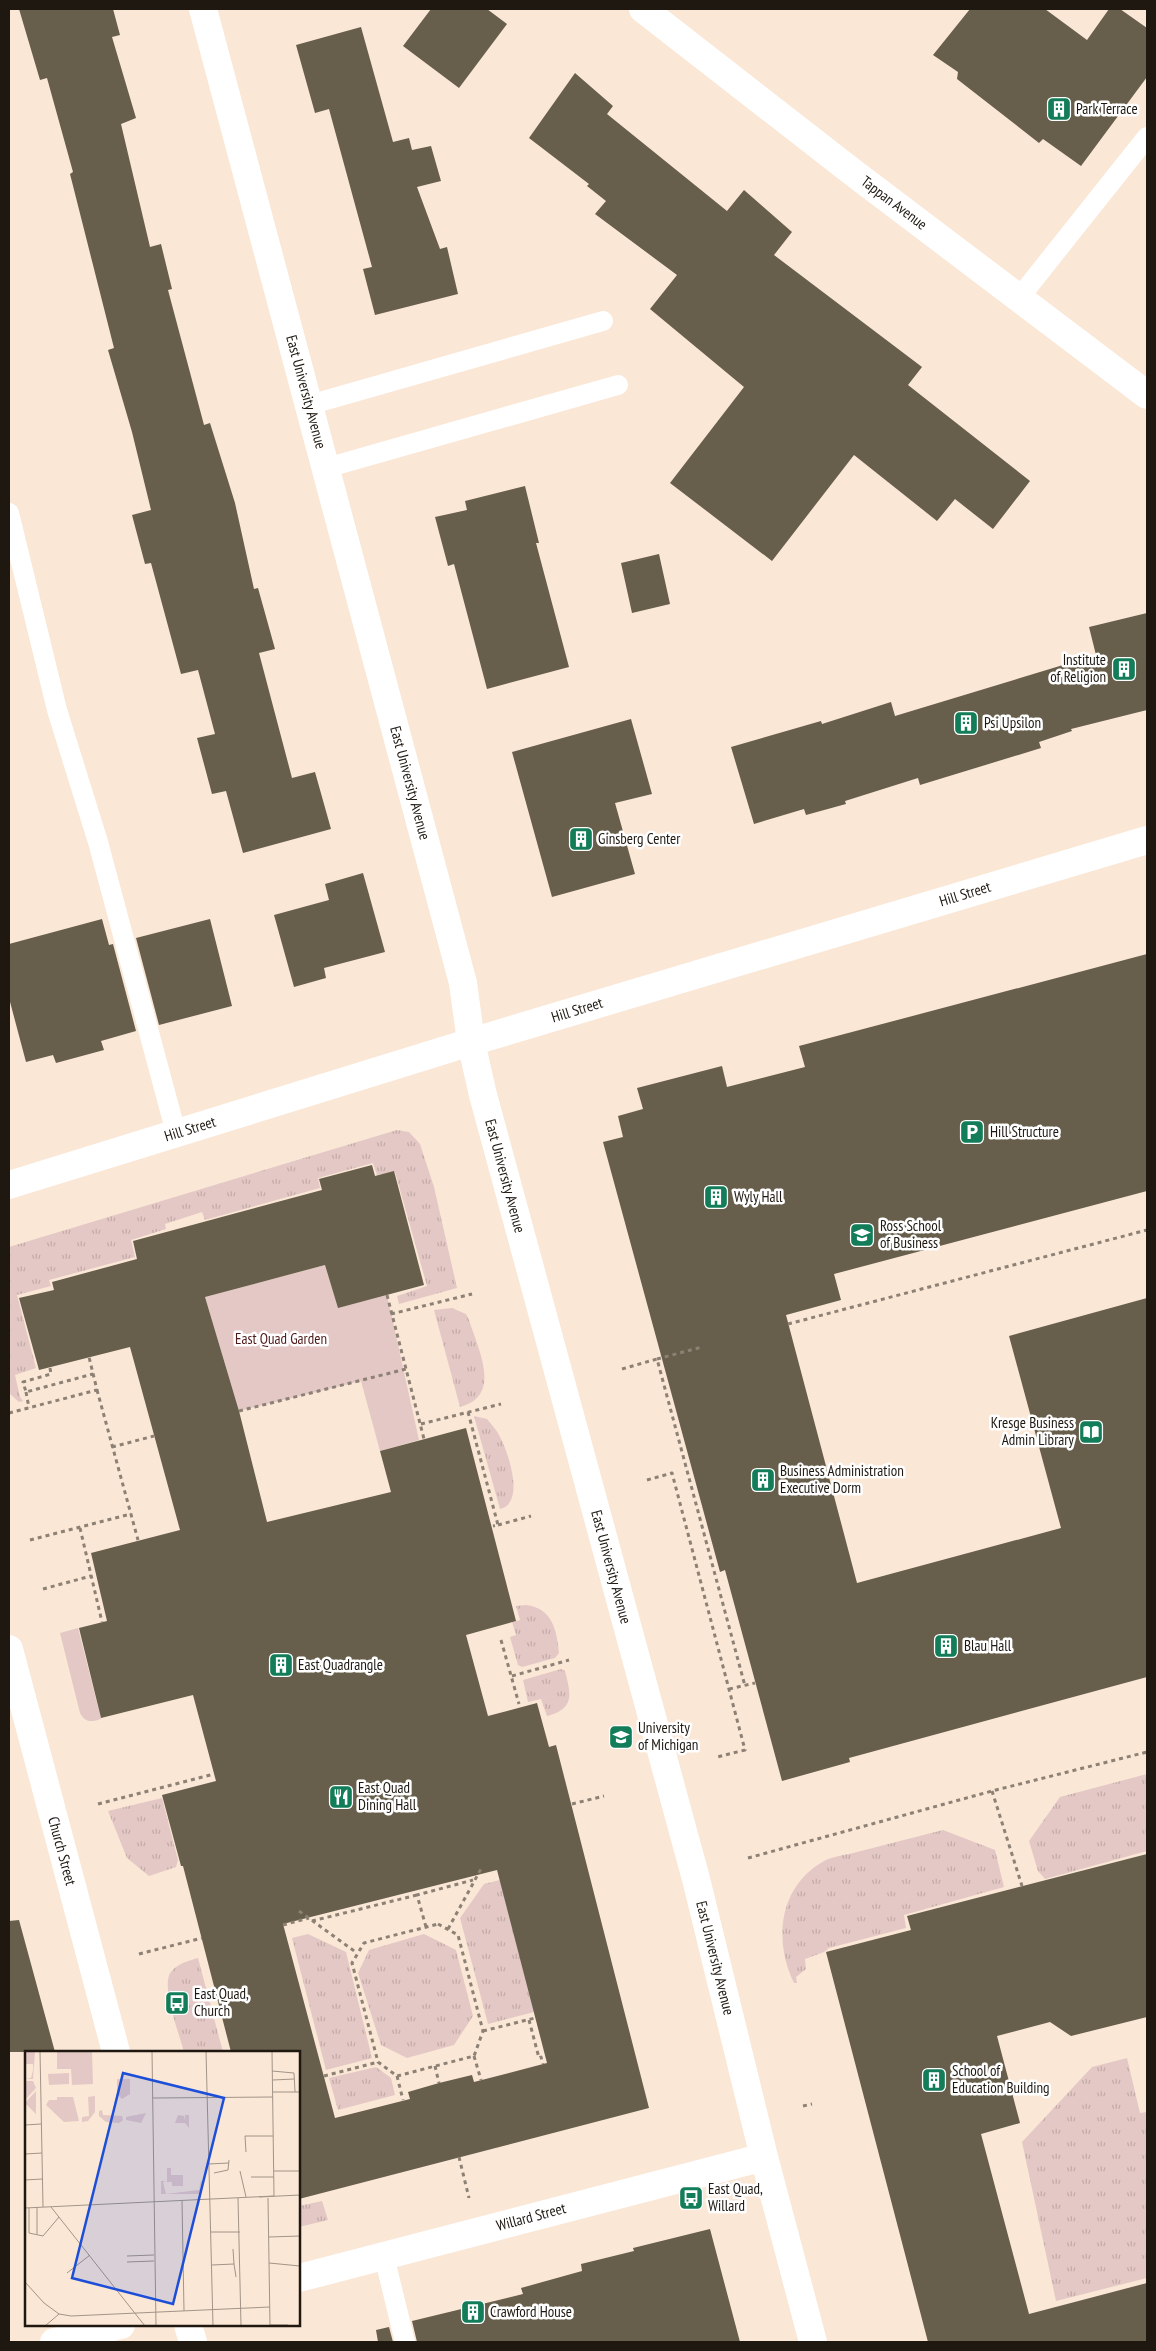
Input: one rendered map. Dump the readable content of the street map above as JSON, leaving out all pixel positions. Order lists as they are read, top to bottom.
{
  "streets": {
    "street": [
      "Tappan Avenue",
      "East University Avenue",
      "Hill Street",
      "Church Street",
      "Willard Street"
    ]
  },
  "crossings": [
    ["East University Avenue", "Hill Street"],
    ["East University Avenue", "Willard Street"]
  ],
  "parks": ["East Quad Garden"],
  "places": {
    "building": [
      "Park Terrace",
      "Institute of Religion",
      "Psi Upsilon",
      "Ginsberg Center",
      "Wyly Hall",
      "Business Administration Executive Dorm",
      "Blau Hall",
      "East Quadrangle",
      "School of Education Building",
      "Crawford House"
    ],
    "parking": ["Hill Structure"],
    "school or university": ["Ross School of Business", "University of Michigan"],
    "library": ["Kresge Business Admin Library"],
    "restaurant": ["East Quad Dining Hall"],
    "bus stop": ["East Quad, Church", "East Quad, Willard"]
  }
}
